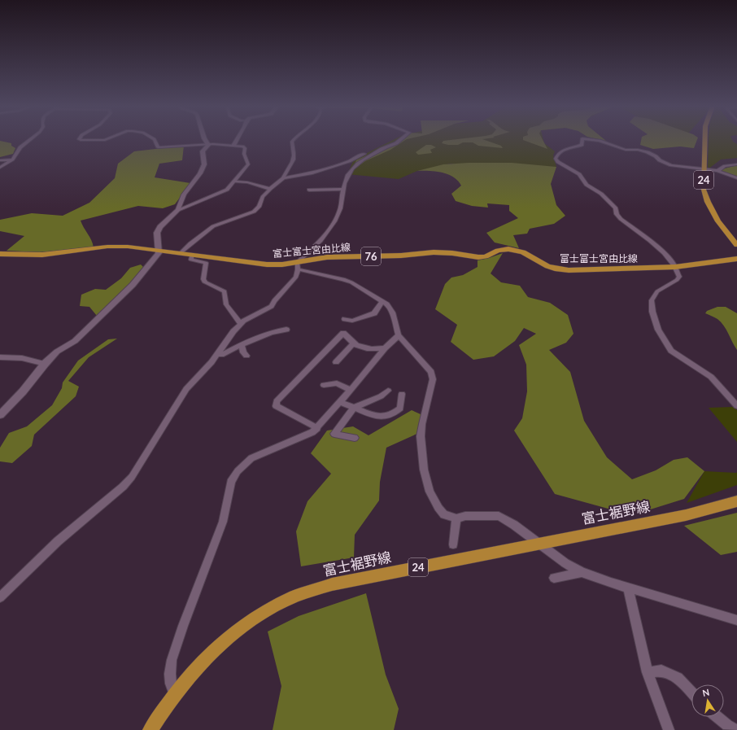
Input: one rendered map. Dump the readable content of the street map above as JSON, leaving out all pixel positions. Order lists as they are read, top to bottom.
{
  "streets": {
    "main road": [
      "24",
      "富士富士宮由比線",
      "76",
      "富士裾野線"
    ]
  },
  "north": "top"
}
